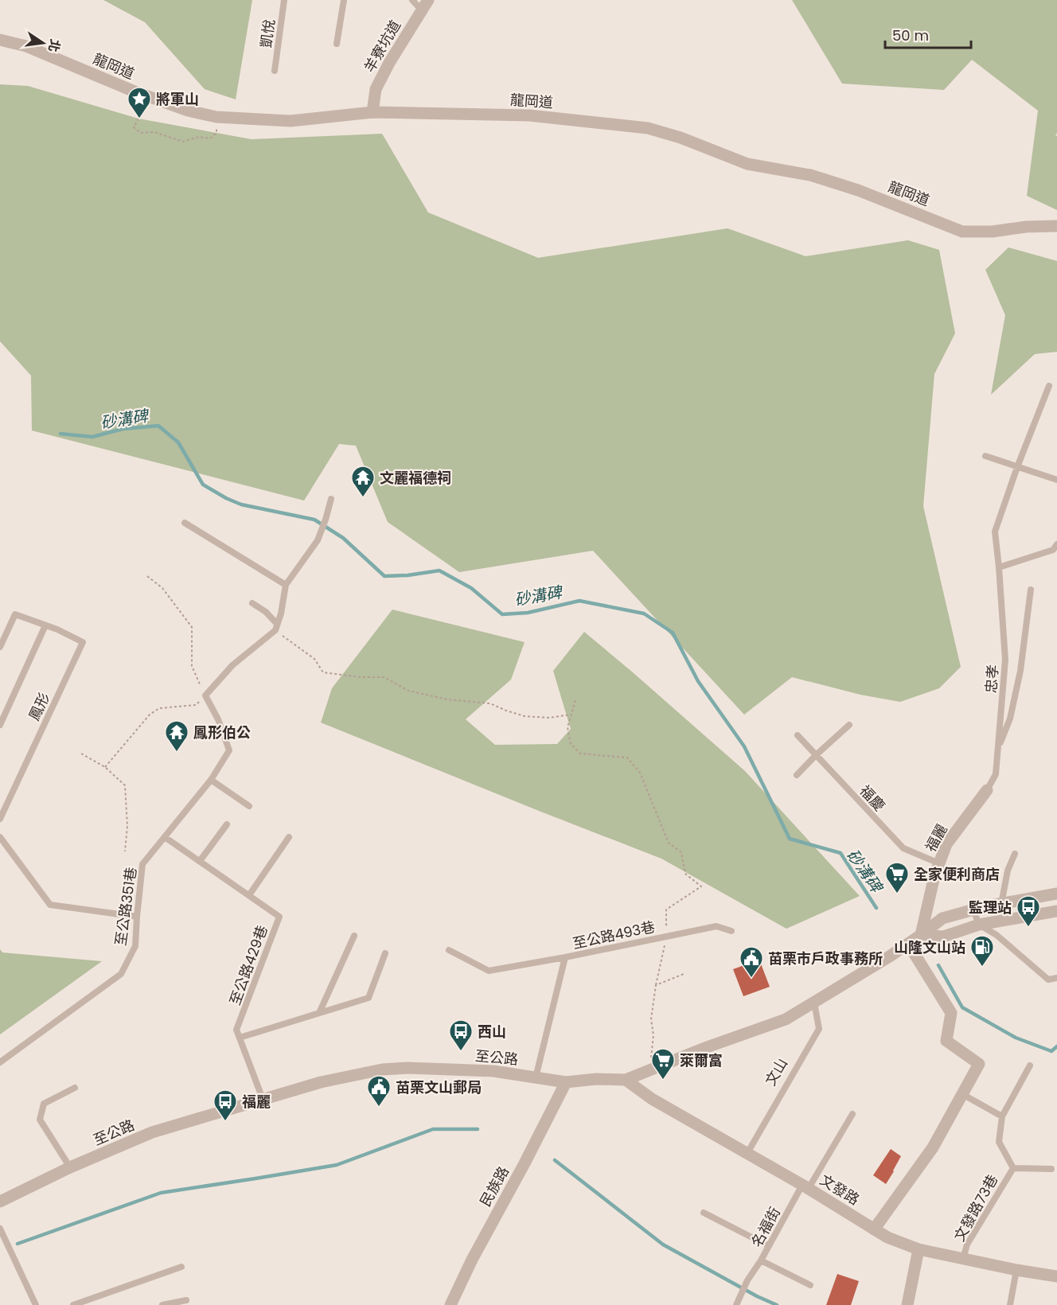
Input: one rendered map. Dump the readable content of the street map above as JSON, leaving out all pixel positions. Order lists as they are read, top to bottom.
{
  "streets": {
    "street": [
      "羊寮坑道",
      "龍岡道",
      "福麗",
      "至公路",
      "民族路",
      "文發路"
    ],
    "lane": [
      "凱悅",
      "忠孝",
      "鳳形",
      "福慶",
      "至公路351巷",
      "至公路493巷",
      "至公路429巷",
      "文山",
      "文發路73巷",
      "名福街"
    ]
  },
  "crossings": [
    ["羊寮坑道", "龍岡道"],
    ["忠孝", "福麗"],
    ["福慶", "福麗"],
    ["福麗", "至公路"],
    ["至公路351巷", "至公路429巷"],
    ["至公路493巷", "至公路"],
    ["至公路429巷", "至公路"],
    ["至公路", "文山"],
    ["至公路", "民族路"],
    ["至公路", "文發路"],
    ["文山", "文發路"],
    ["文發路", "文發路73巷"],
    ["文發路", "名福街"]
  ],
  "water": ["砂溝碑"],
  "places": {
    "place": ["將軍山"],
    "temple": ["文麗福德祠", "鳳形伯公"],
    "supermarket": ["全家便利商店", "萊爾富"],
    "bus stop": ["監理站", "西山", "福麗"],
    "fuel station": ["山隆文山站"],
    "public building": ["苗栗市戶政事務所", "苗栗文山郵局"]
  },
  "scale_bar": "50 m",
  "north": "right"
}
